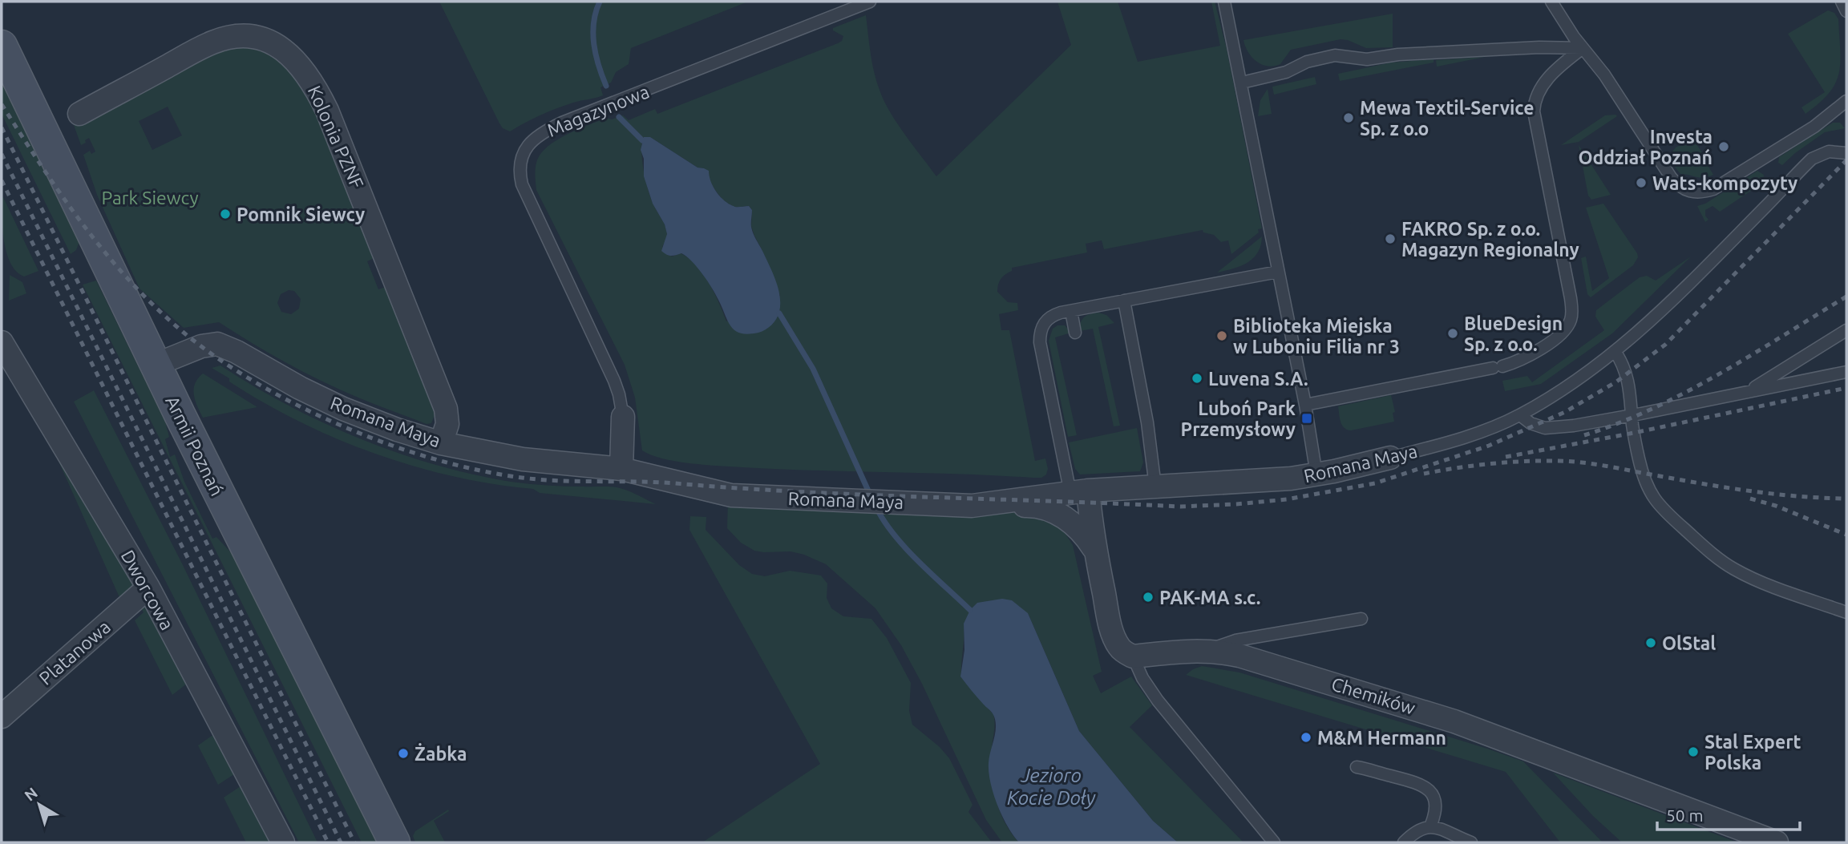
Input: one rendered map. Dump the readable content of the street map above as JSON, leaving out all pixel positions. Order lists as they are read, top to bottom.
{
  "streets": {
    "main road": ["Armii Poznań"],
    "street": [
      "Magazynowa",
      "Kolonia PZNF",
      "Romana Maya",
      "Dworcowa",
      "Platanowa",
      "Chemików"
    ]
  },
  "crossings": [
    ["Magazynowa", "Romana Maya"],
    ["Kolonia PZNF", "Romana Maya"],
    ["Romana Maya", "Armii Poznań"],
    ["Dworcowa", "Platanowa"]
  ],
  "water": ["Jezioro Kocie Doły"],
  "parks": ["Park Siewcy"],
  "places": {
    "other": [
      "Mewa Textil-Service Sp. z o.o",
      "Investa Oddział Poznań",
      "Wats-kompozyty",
      "Pomnik Siewcy",
      "FAKRO Sp. z o.o. Magazyn Regionalny",
      "BlueDesign Sp. z o.o.",
      "Biblioteka Miejska w Luboniu Filia nr 3",
      "Luvena S.A.",
      "PAK-MA s.c.",
      "OlStal",
      "M&M Hermann",
      "Stal Expert Polska",
      "Żabka"
    ],
    "transit": ["Luboń Park Przemysłowy"]
  },
  "scale_bar": "50 m",
  "north": "top left"
}
